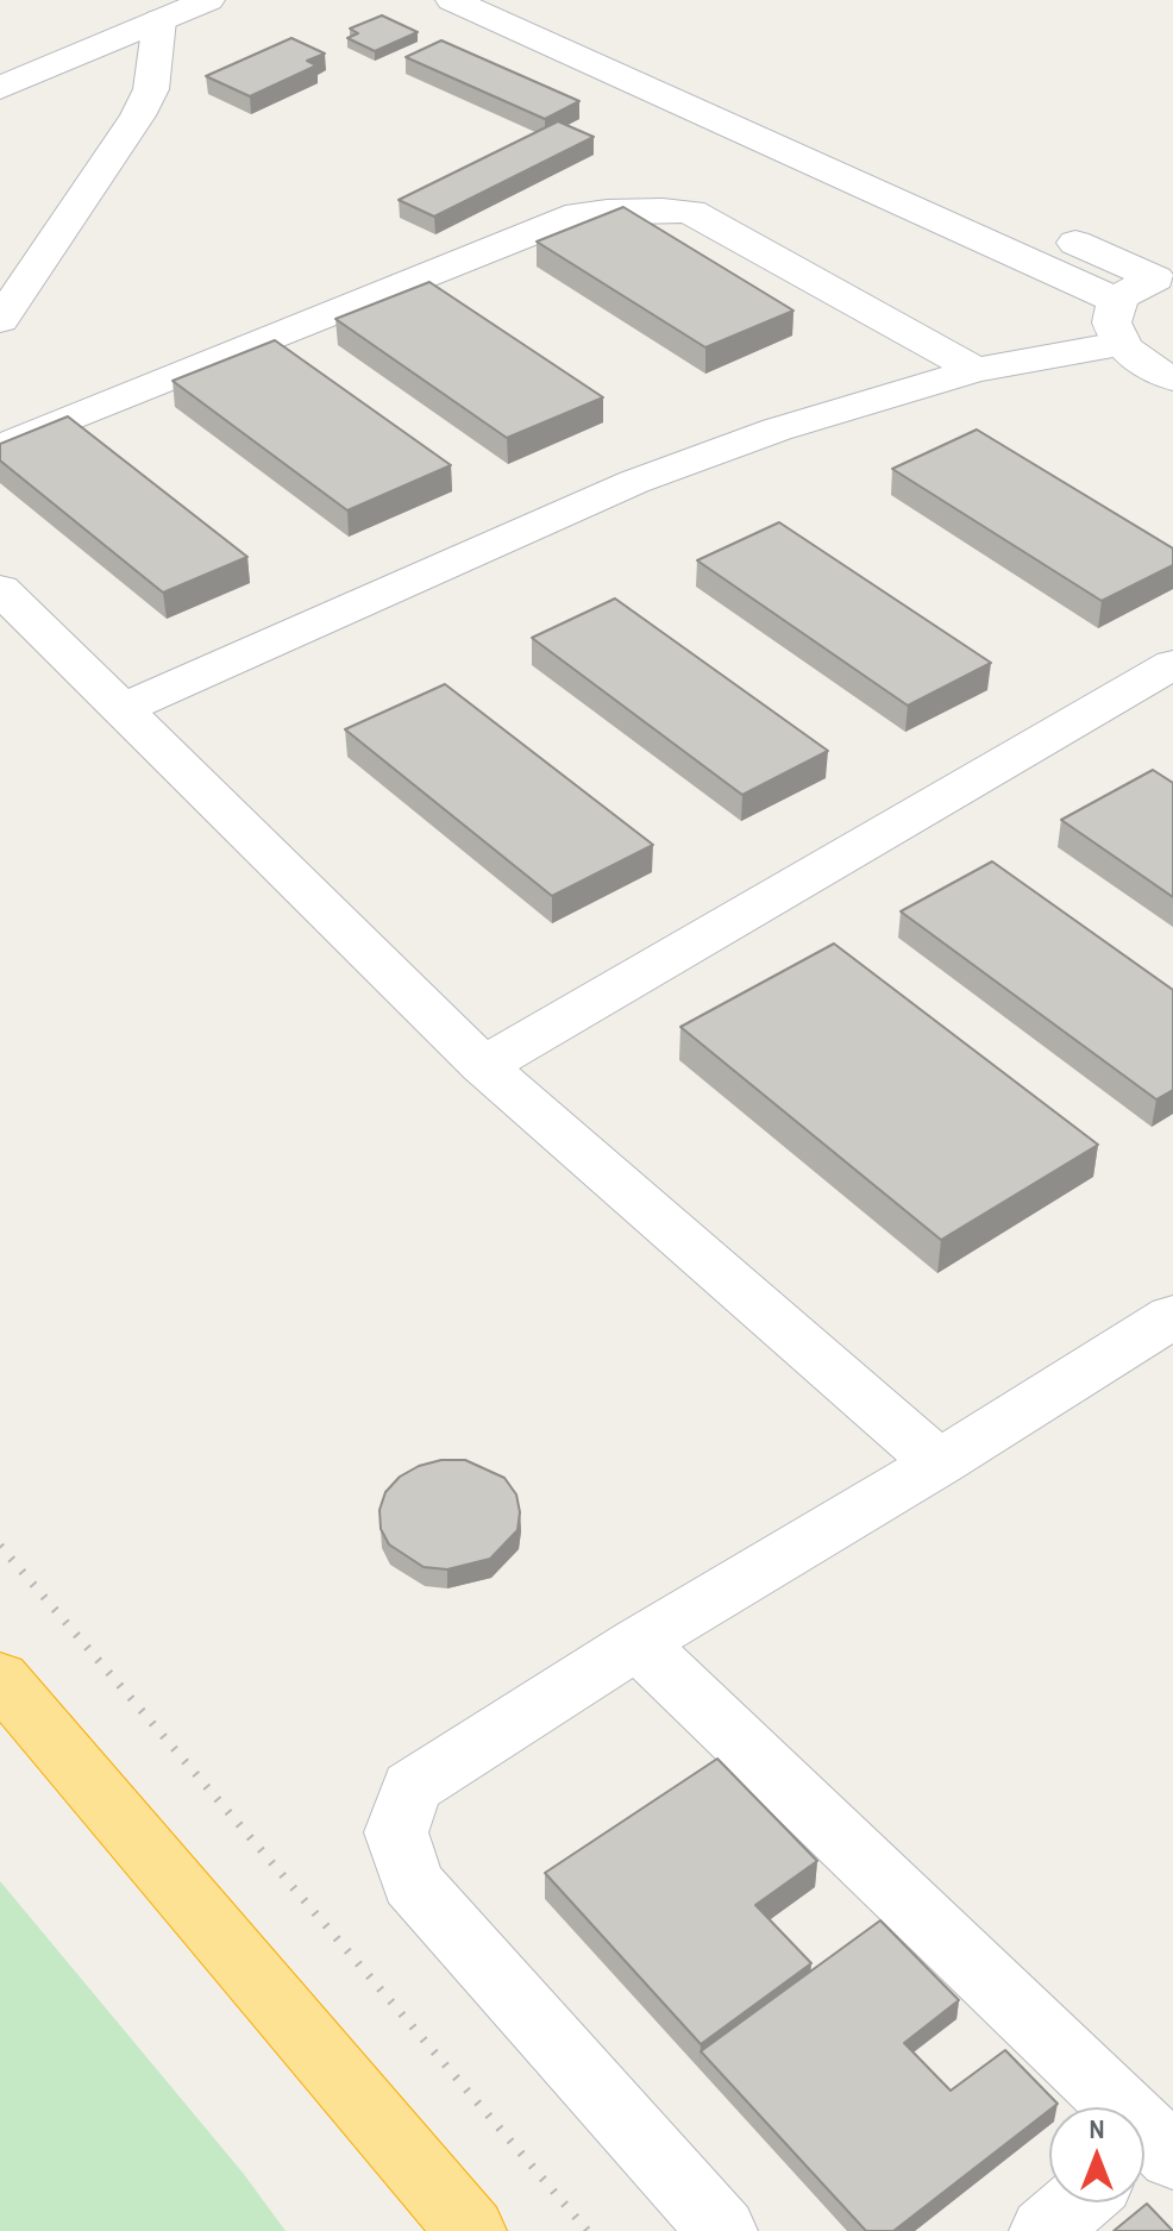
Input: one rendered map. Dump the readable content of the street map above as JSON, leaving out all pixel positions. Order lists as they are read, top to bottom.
{
  "north": "top"
}
